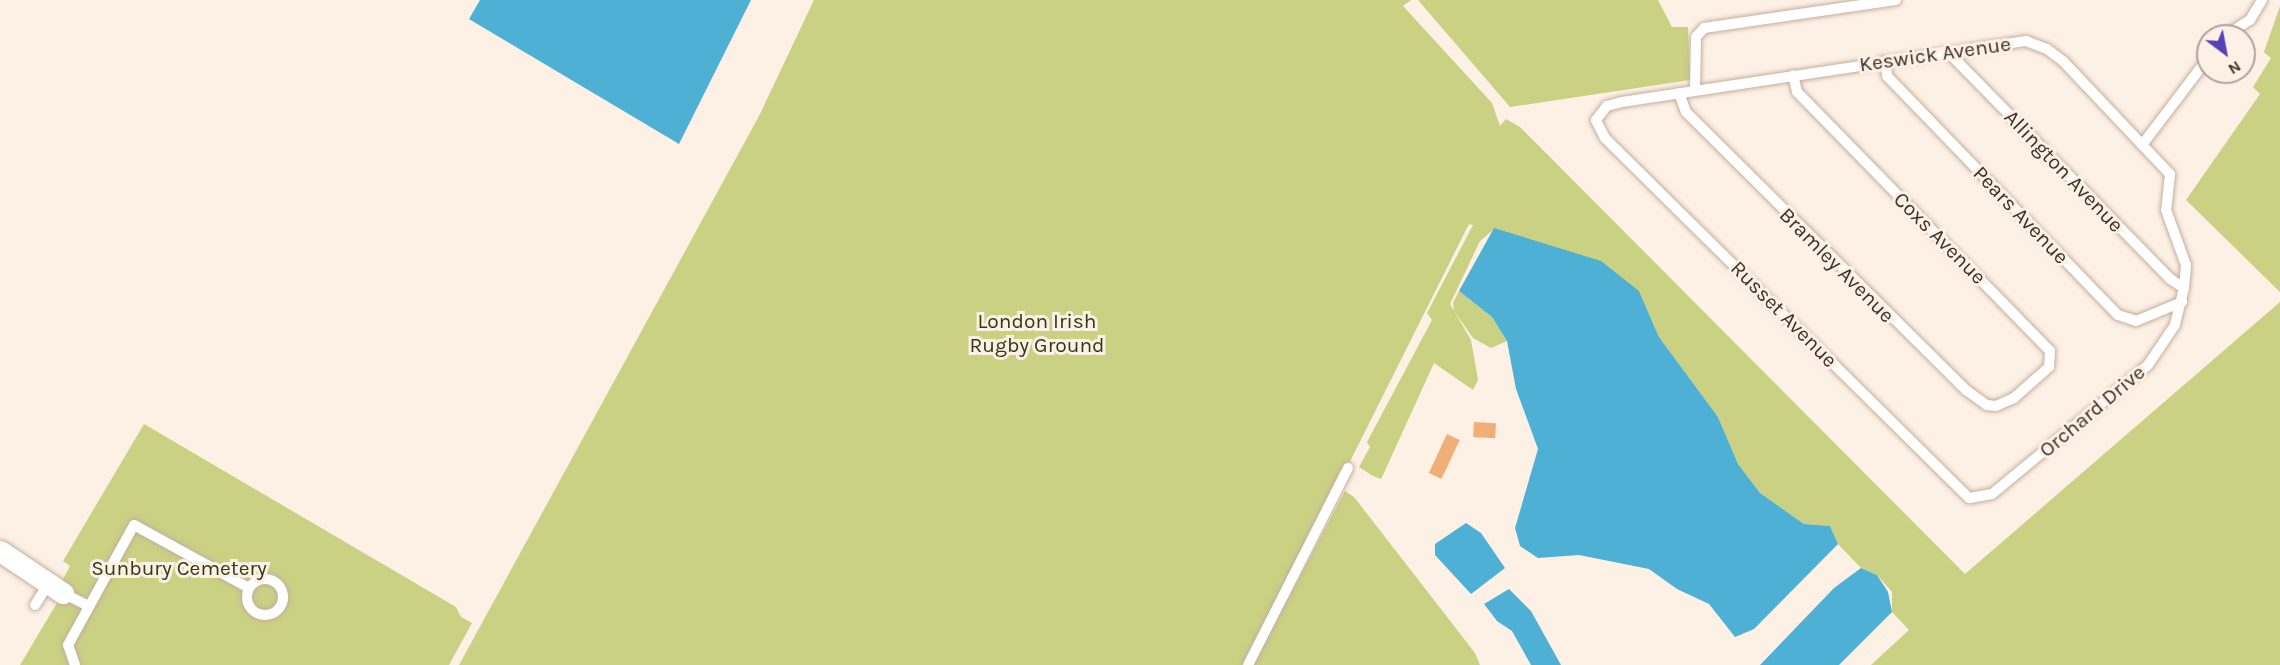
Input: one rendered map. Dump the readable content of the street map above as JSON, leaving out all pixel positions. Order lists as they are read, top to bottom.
{
  "streets": {
    "lane": [
      "Keswick Avenue",
      "Allington Avenue",
      "Pears Avenue",
      "Coxs Avenue",
      "Bramley Avenue",
      "Russet Avenue",
      "Orchard Drive"
    ]
  },
  "crossings": [
    ["Keswick Avenue", "Allington Avenue"],
    ["Keswick Avenue", "Pears Avenue"],
    ["Keswick Avenue", "Coxs Avenue"],
    ["Keswick Avenue", "Bramley Avenue"],
    ["Keswick Avenue", "Russet Avenue"],
    ["Keswick Avenue", "Orchard Drive"],
    ["Pears Avenue", "Orchard Drive"],
    ["Coxs Avenue", "Bramley Avenue"],
    ["Russet Avenue", "Orchard Drive"]
  ],
  "parks": ["London Irish Rugby Ground", "Sunbury Cemetery"],
  "north": "bottom right"
}
